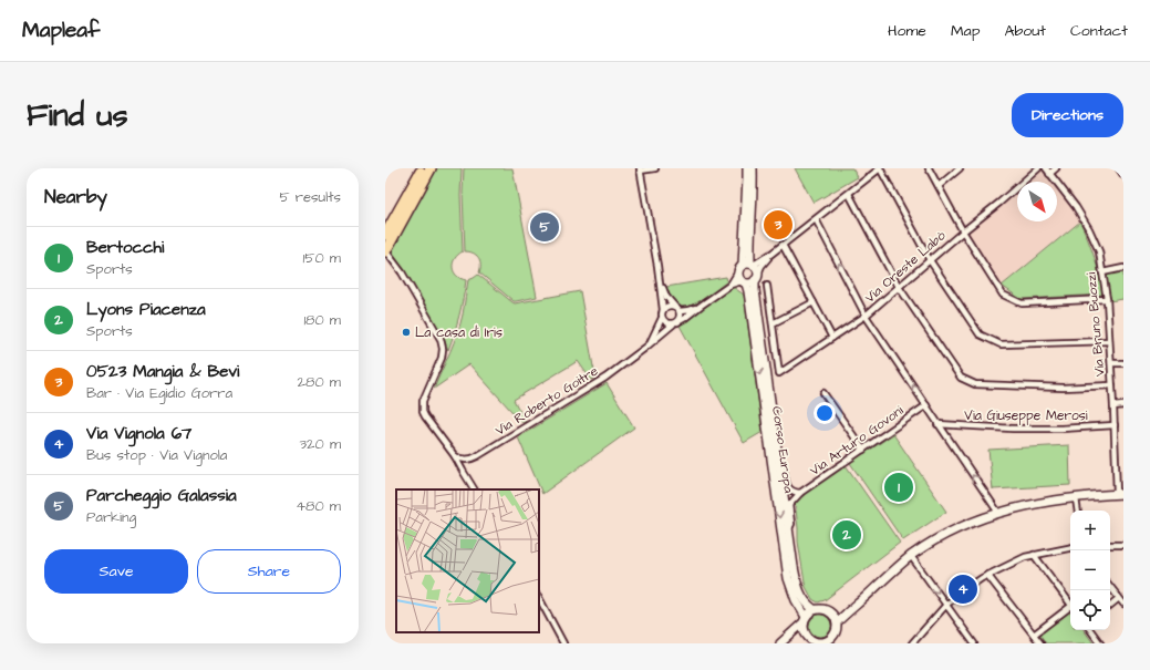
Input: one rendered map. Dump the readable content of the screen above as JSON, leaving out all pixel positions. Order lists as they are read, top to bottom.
{
  "streets": {
    "main road": ["Corso Europa"],
    "street": [
      "Via Oreste Labò",
      "Via Bruno Buozzi",
      "Via Roberto Goitre",
      "Via Giuseppe Merosi",
      "Via Arturo Govoni"
    ]
  },
  "crossings": [
    ["Via Bruno Buozzi", "Via Giuseppe Merosi"],
    ["Via Roberto Goitre", "Corso Europa"],
    ["Via Arturo Govoni", "Corso Europa"]
  ],
  "places": ["La casa di Iris"],
  "north": "bottom right",
  "page": {
    "header": "Mapleaf",
    "nav": [
      "Home",
      "Map",
      "About",
      "Contact"
    ],
    "buttons": [
      "Directions",
      ["Save", "Share"]
    ],
    "title": "Find us",
    "heading": ["Nearby", "5 results"],
    "pins": [
      "3",
      "5",
      "1",
      "2",
      "4"
    ],
    "list": [
      {
        "mark": "1",
        "name": "Bertocchi",
        "note": "Sports",
        "value": "150 m"
      },
      {
        "mark": "2",
        "name": "Lyons Piacenza",
        "note": "Sports",
        "value": "180 m"
      },
      {
        "mark": "3",
        "name": "0523 Mangia & Bevi",
        "note": "Bar · Via Egidio Gorra",
        "value": "280 m"
      },
      {
        "mark": "4",
        "name": "Via Vignola 67",
        "note": "Bus stop · Via Vignola",
        "value": "320 m"
      },
      {
        "mark": "5",
        "name": "Parcheggio Galassia",
        "note": "Parking",
        "value": "480 m"
      }
    ],
    "map_buttons": ["+", "−"]
  }
}
